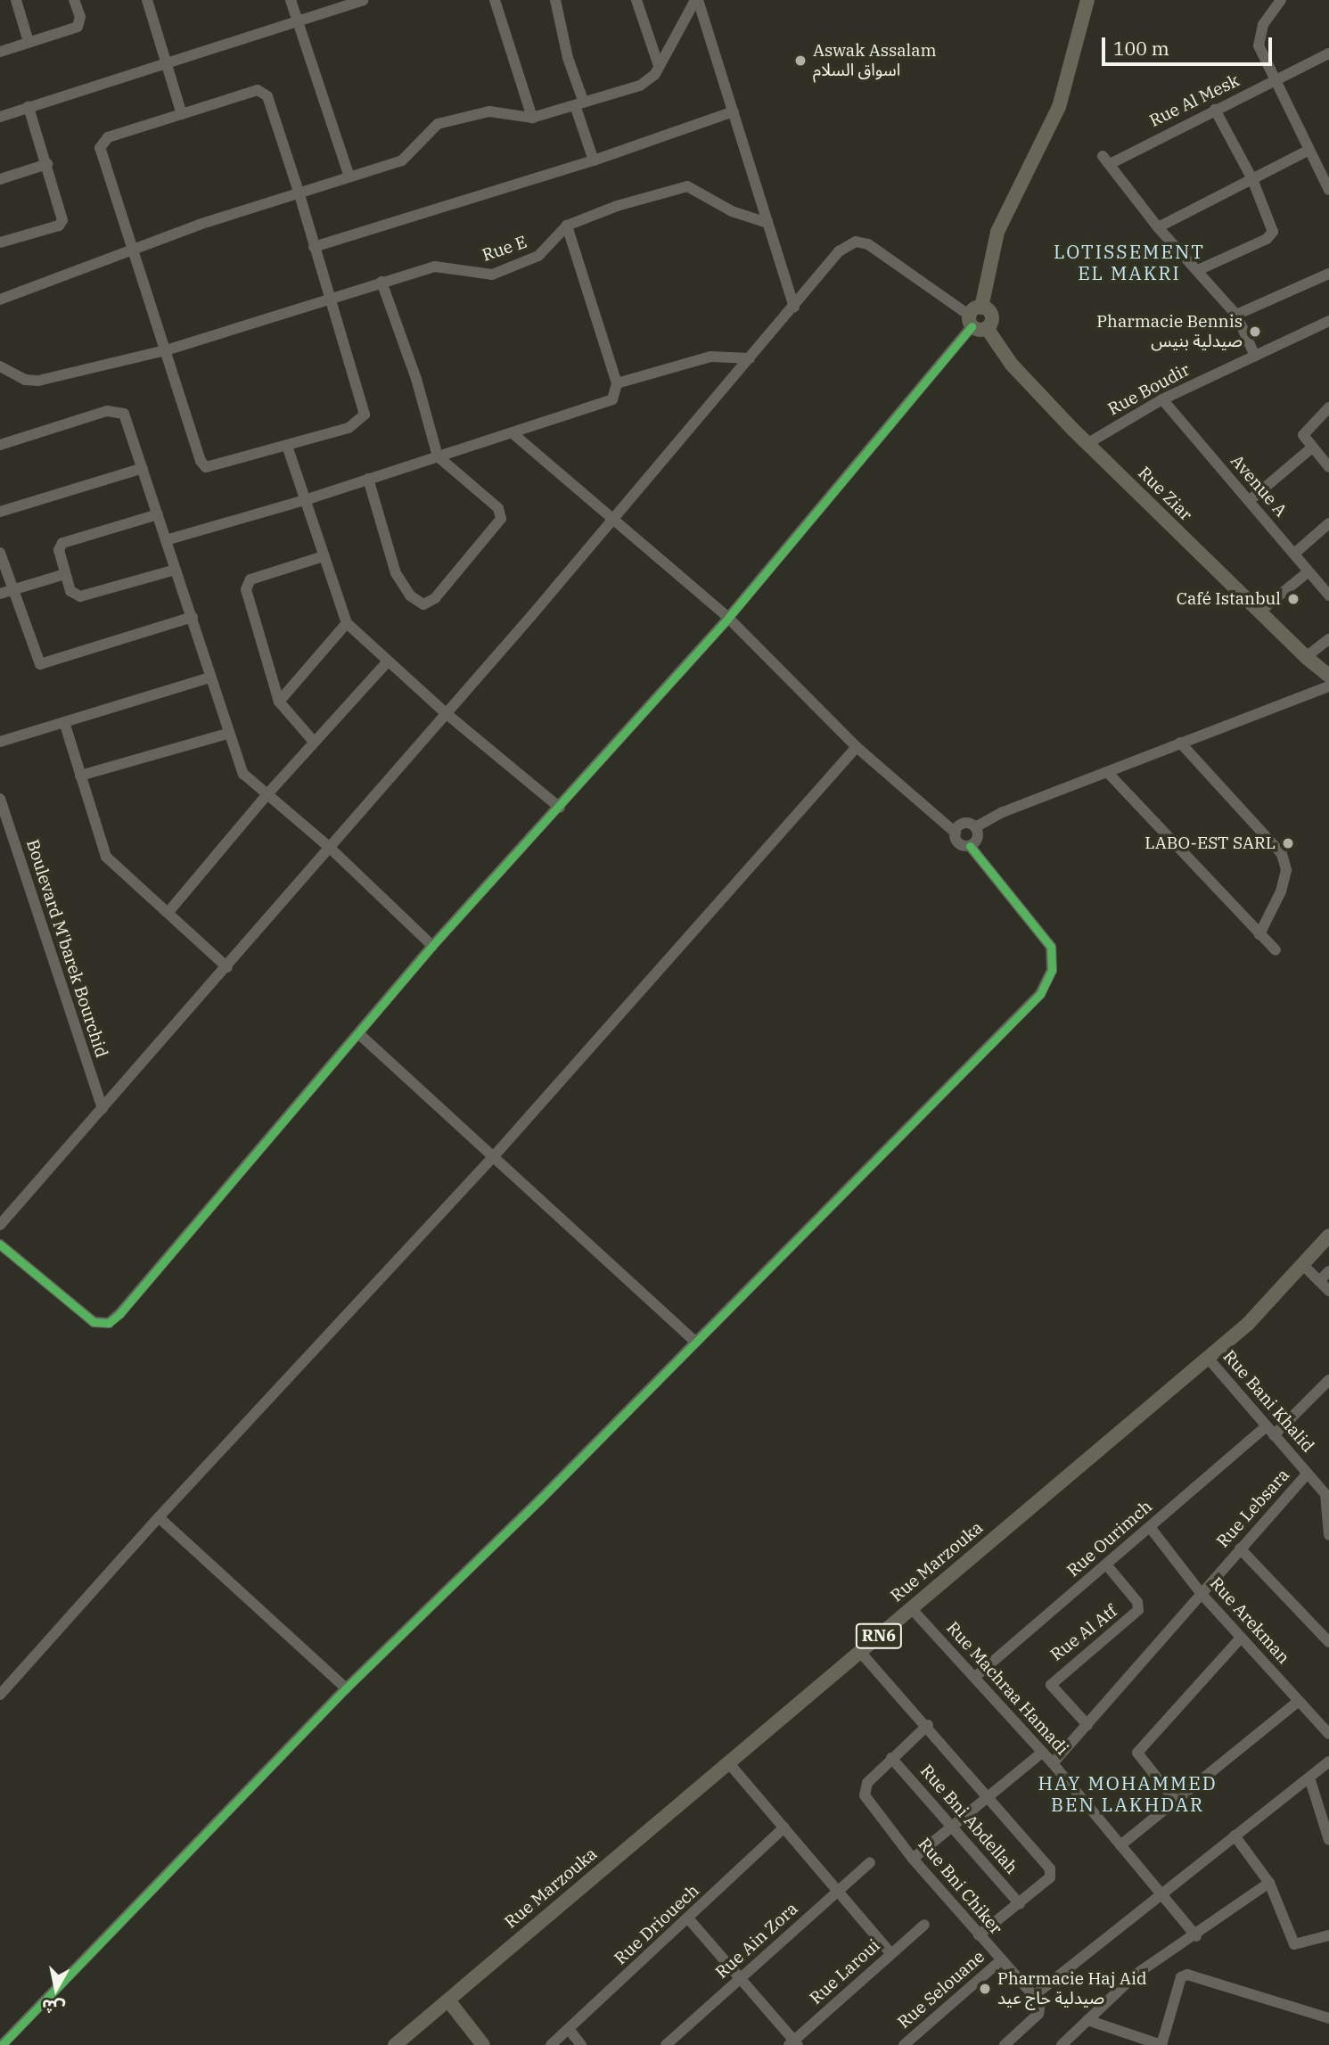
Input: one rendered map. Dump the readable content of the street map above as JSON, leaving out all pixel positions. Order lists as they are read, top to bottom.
{
  "streets": {
    "main road": ["Rue Ziar", "Rue Marzouka", "RN6"],
    "street": [
      "Rue Al Mesk",
      "Rue E",
      "Rue Boudir",
      "Avenue A",
      "Boulevard M'barek Bourchid",
      "Rue Bani Khalid",
      "Rue Lebsara",
      "Rue Ourimch",
      "Rue Arekman",
      "Rue Al Atf",
      "Rue Machraa Hamadi",
      "Rue Bni Abdellah",
      "Rue Bni Chiker",
      "Rue Driouech",
      "Rue Ain Zora",
      "Rue Laroui",
      "Rue Selouane"
    ]
  },
  "crossings": [
    ["Rue Boudir", "Avenue A"],
    ["Rue Boudir", "Rue Ziar"],
    ["Rue Bani Khalid", "Rue Lebsara"],
    ["Rue Bani Khalid", "Rue Ourimch"],
    ["Rue Bani Khalid", "Rue Marzouka"],
    ["Rue Lebsara", "Rue Arekman"],
    ["Rue Lebsara", "Rue Al Atf"],
    ["Rue Lebsara", "Rue Machraa Hamadi"],
    ["Rue Ourimch", "Rue Arekman"],
    ["Rue Ourimch", "Rue Al Atf"],
    ["Rue Ourimch", "Rue Machraa Hamadi"],
    ["Rue Marzouka", "RN6"],
    ["Rue Marzouka", "Rue Machraa Hamadi"],
    ["Rue Bni Abdellah", "Rue Bni Chiker"],
    ["Rue Bni Chiker", "Rue Selouane"]
  ],
  "districts": ["LOTISSEMENT EL MAKRI", "HAY MOHAMMED BEN LAKHDAR"],
  "places": [
    "Aswak Assalam اسواق السلام",
    "Pharmacie Bennis صيدلية بنيس",
    "Café Istanbul",
    "LABO-EST SARL",
    "Pharmacie Haj Aid صيدلية حاج عيد"
  ],
  "scale_bar": "100 m",
  "north": "bottom"
}
